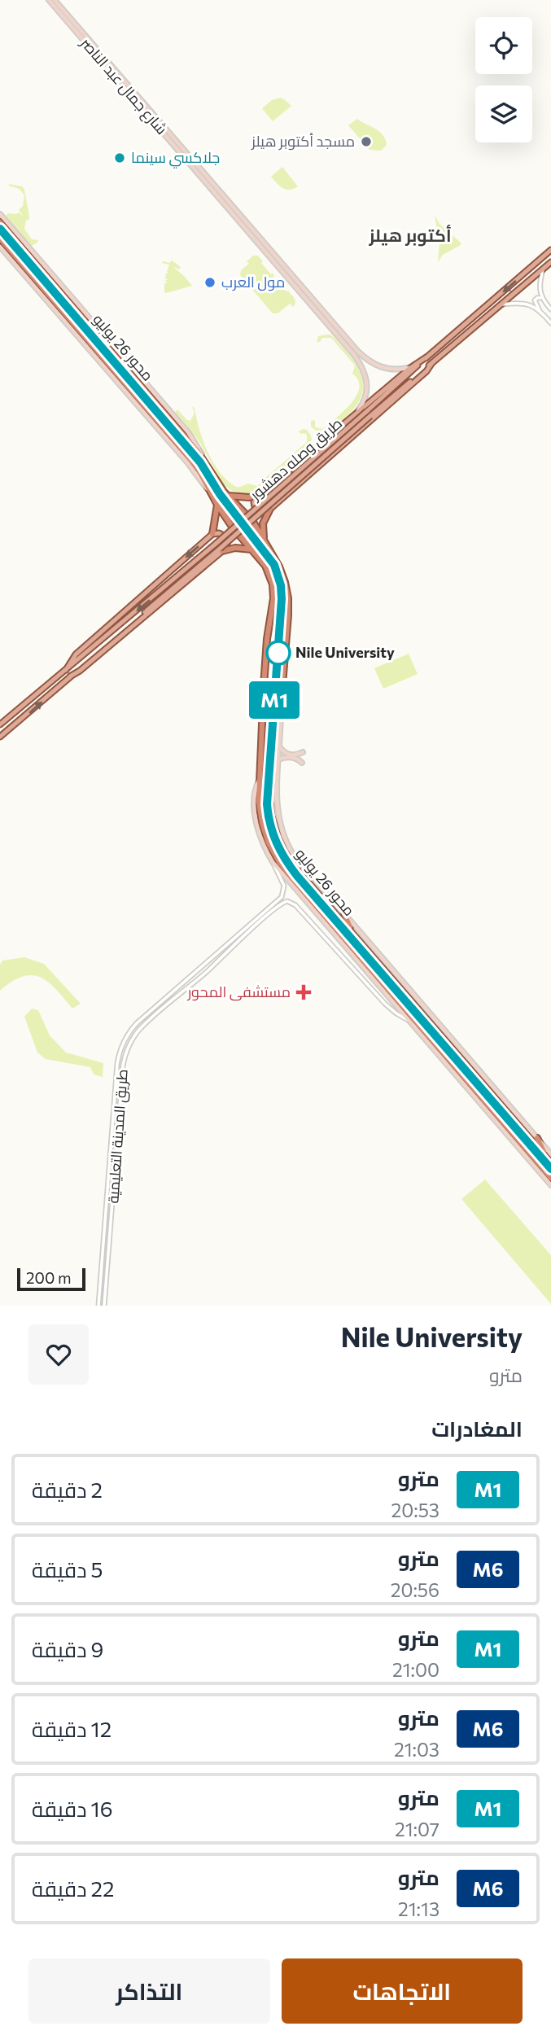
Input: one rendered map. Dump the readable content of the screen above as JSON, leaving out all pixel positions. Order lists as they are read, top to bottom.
{
  "streets": {
    "highway": ["محور 26 يوليو"],
    "main road": ["شارع جمال عبد الناصر", "طريق وصله دهشور"],
    "street": ["طريق المدينة التعليمية"]
  },
  "districts": ["أكتوبر هيلز"],
  "places": {
    "other": [
      "مسجد أكتوبر هيلز",
      "جلاكسي سينما",
      "مول العرب",
      "Nile University"
    ],
    "health": ["مستشفى المحور"]
  },
  "lines": ["metro line M1"],
  "scale_bar": "200 m",
  "page": {
    "on_map": "M1",
    "scale": "200 m",
    "heading": [
      ["Nile University", "مترو"],
      "المغادرات"
    ],
    "list": [
      {
        "mark": "M1",
        "name": "مترو",
        "note": "20:53",
        "value": "2 دقيقة"
      },
      {
        "mark": "M6",
        "name": "مترو",
        "note": "20:56",
        "value": "5 دقيقة"
      },
      {
        "mark": "M1",
        "name": "مترو",
        "note": "21:00",
        "value": "9 دقيقة"
      },
      {
        "mark": "M6",
        "name": "مترو",
        "note": "21:03",
        "value": "12 دقيقة"
      },
      {
        "mark": "M1",
        "name": "مترو",
        "note": "21:07",
        "value": "16 دقيقة"
      },
      {
        "mark": "M6",
        "name": "مترو",
        "note": "21:13",
        "value": "22 دقيقة"
      }
    ],
    "buttons": ["الاتجاهات", "التذاكر"]
  }
}
